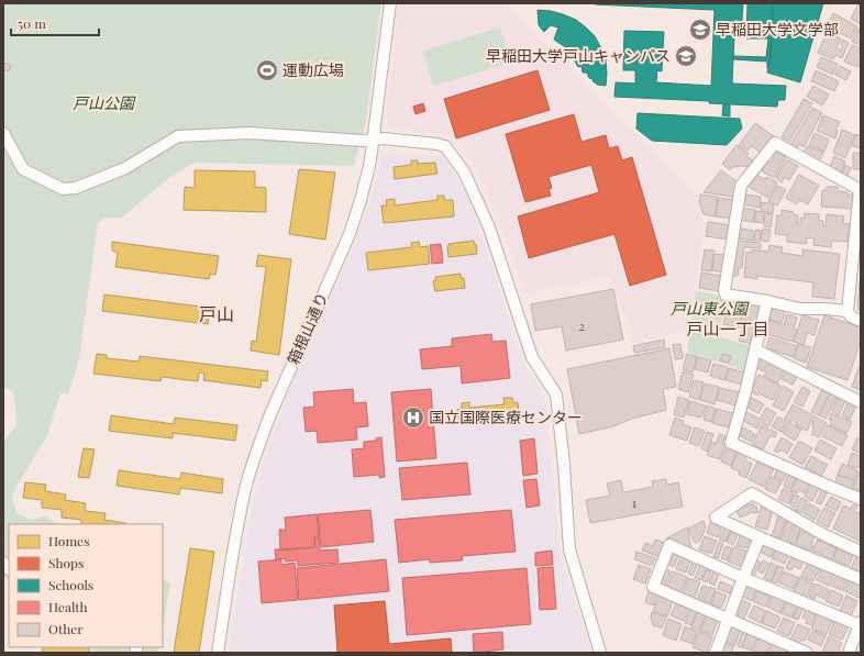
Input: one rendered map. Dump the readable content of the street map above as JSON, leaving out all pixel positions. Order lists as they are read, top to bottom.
{
  "streets": {
    "street": ["箱根山通り"]
  },
  "districts": ["戸山", "戸山一丁目"],
  "parks": ["戸山公園", "戸山東公園"],
  "places": {
    "school or university": ["早稲田大学文学部", "早稲田大学戸山キャンパス"],
    "sports": ["運動広場"],
    "hospital": ["国立国際医療センター"]
  },
  "house_numbers": ["2", "1"],
  "legend": [
    "Homes",
    "Shops",
    "Schools",
    "Health",
    "Other"
  ],
  "scale_bar": "50 m"
}
